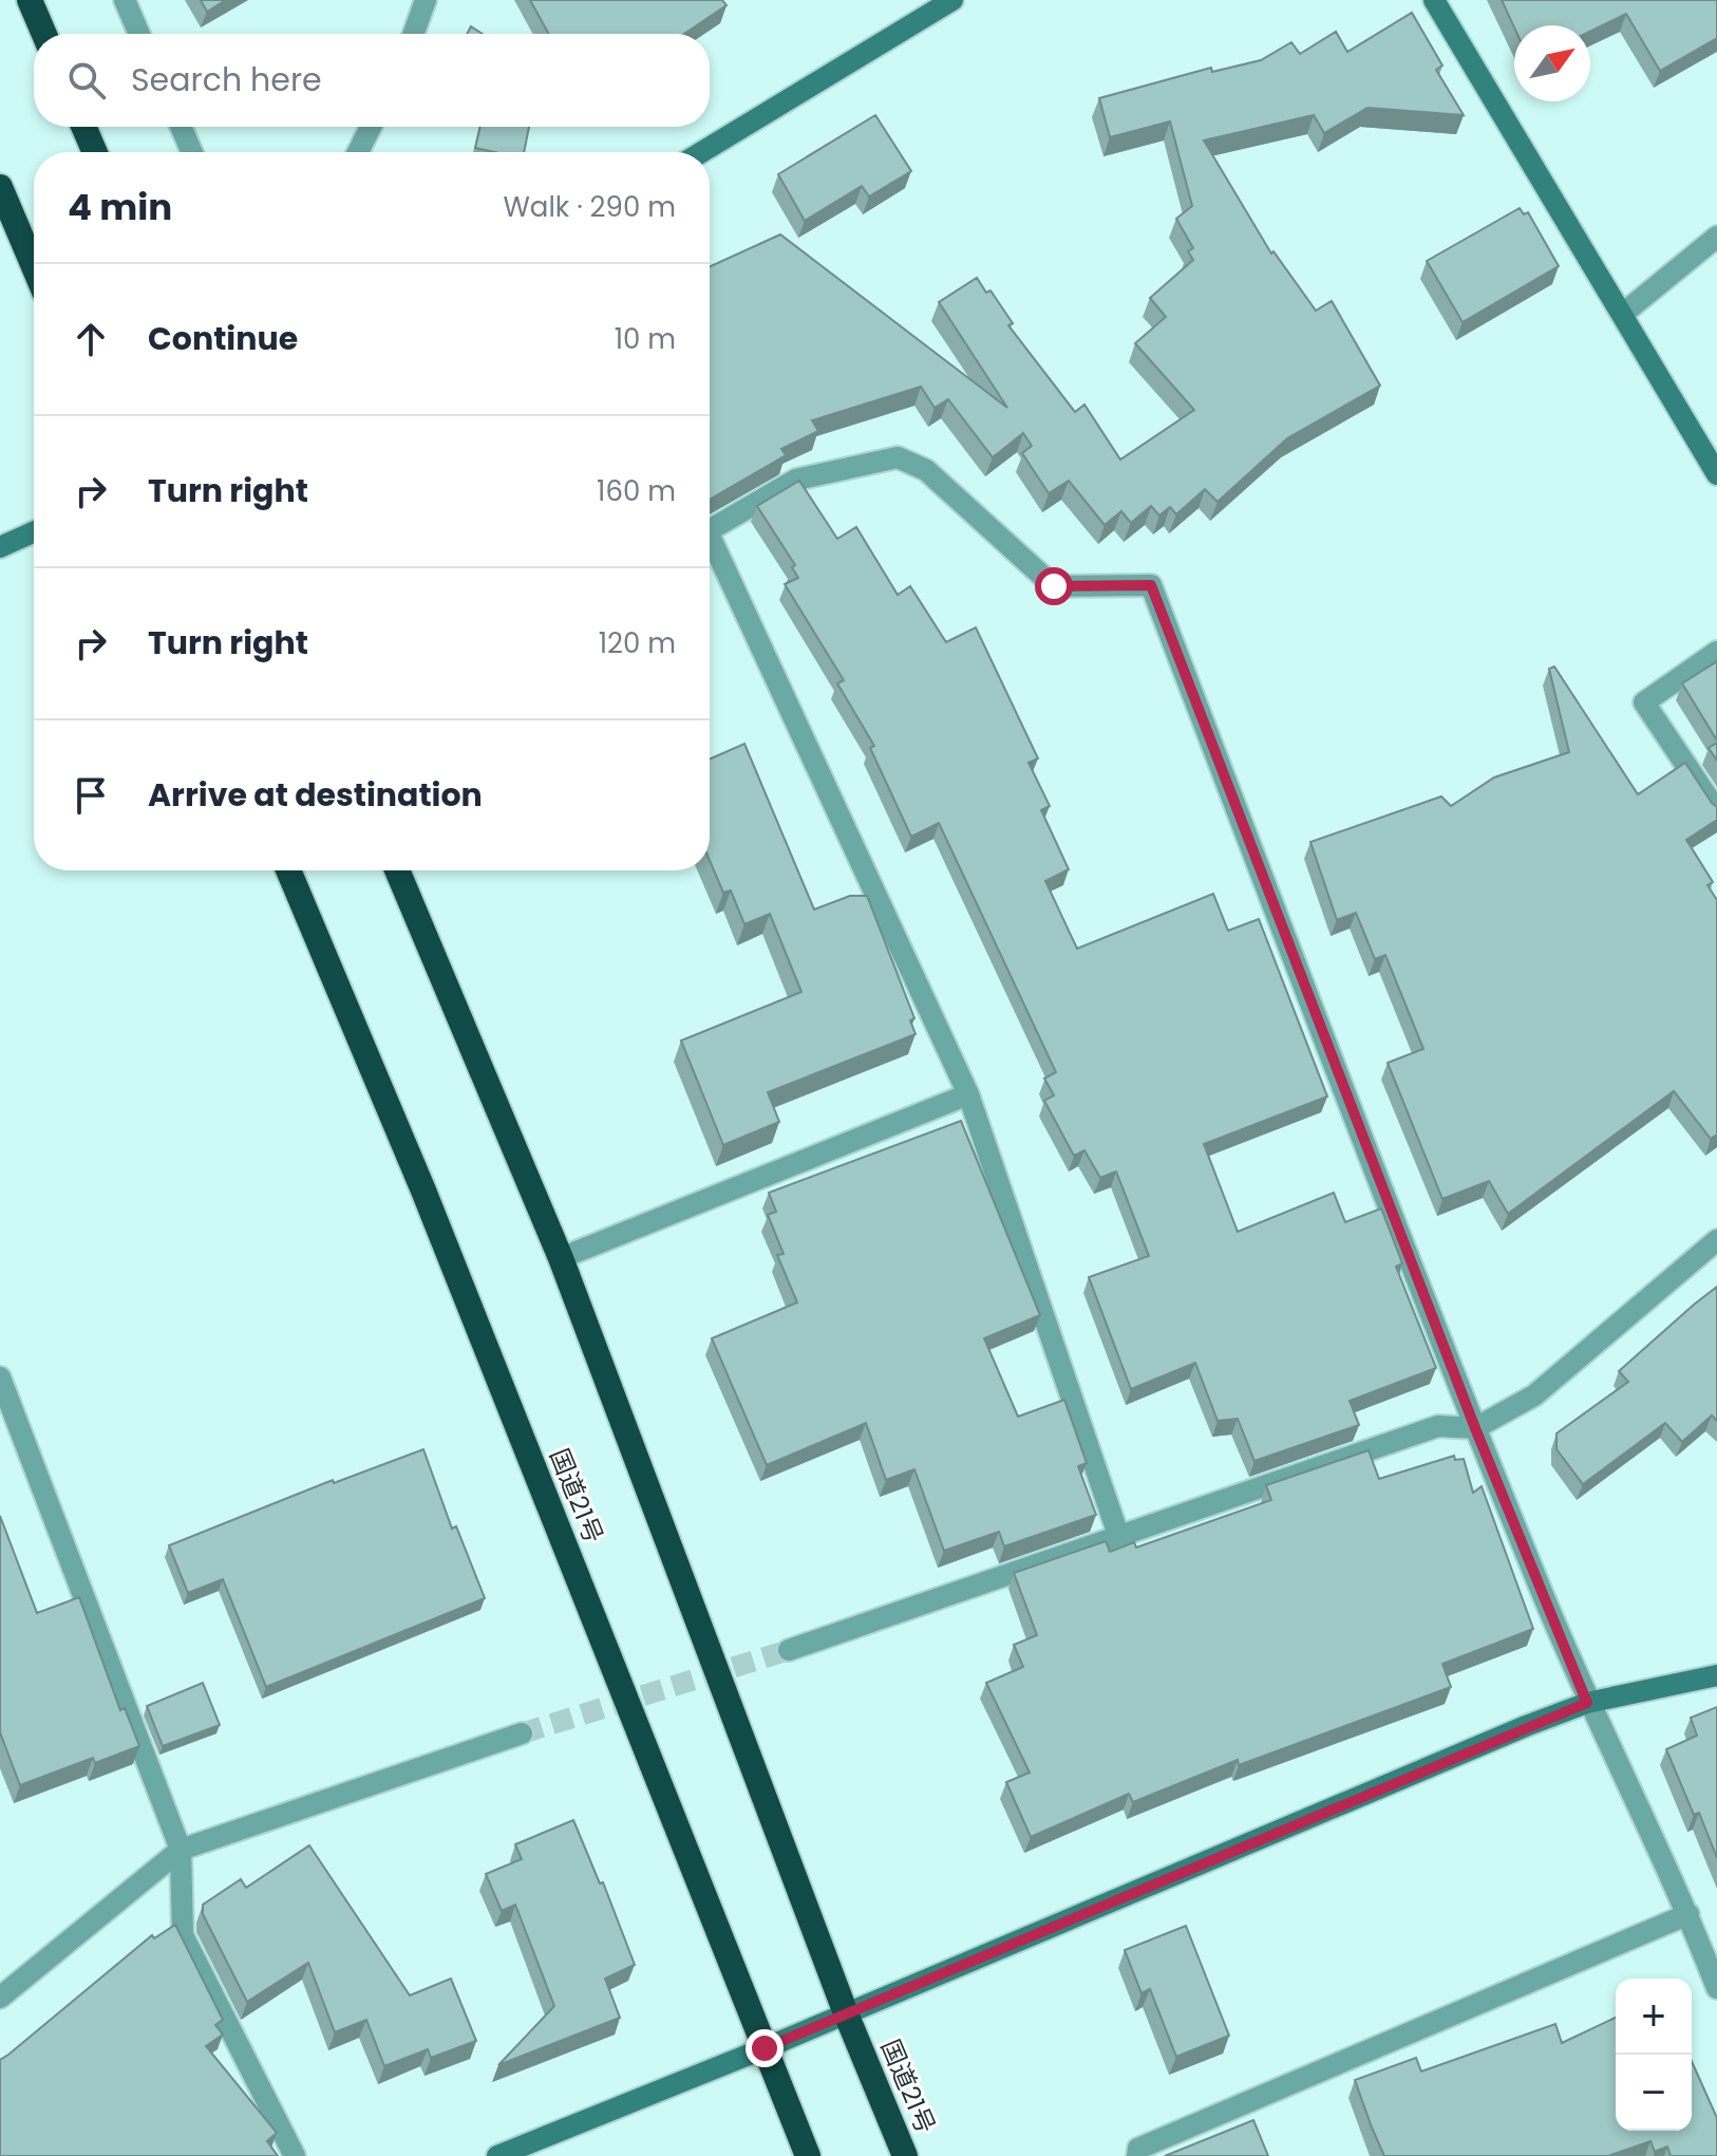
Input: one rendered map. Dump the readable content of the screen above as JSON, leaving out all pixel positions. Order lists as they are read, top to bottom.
{
  "streets": {
    "highway": ["国道21号"]
  },
  "north": "top right",
  "page": {
    "search": "Search here",
    "heading": ["4 min", "Walk · 290 m"],
    "list": [
      ["Continue", "10 m"],
      ["Turn right", "160 m"],
      ["Turn right", "120 m"],
      "Arrive at destination"
    ],
    "map_buttons": ["+", "−"]
  }
}
